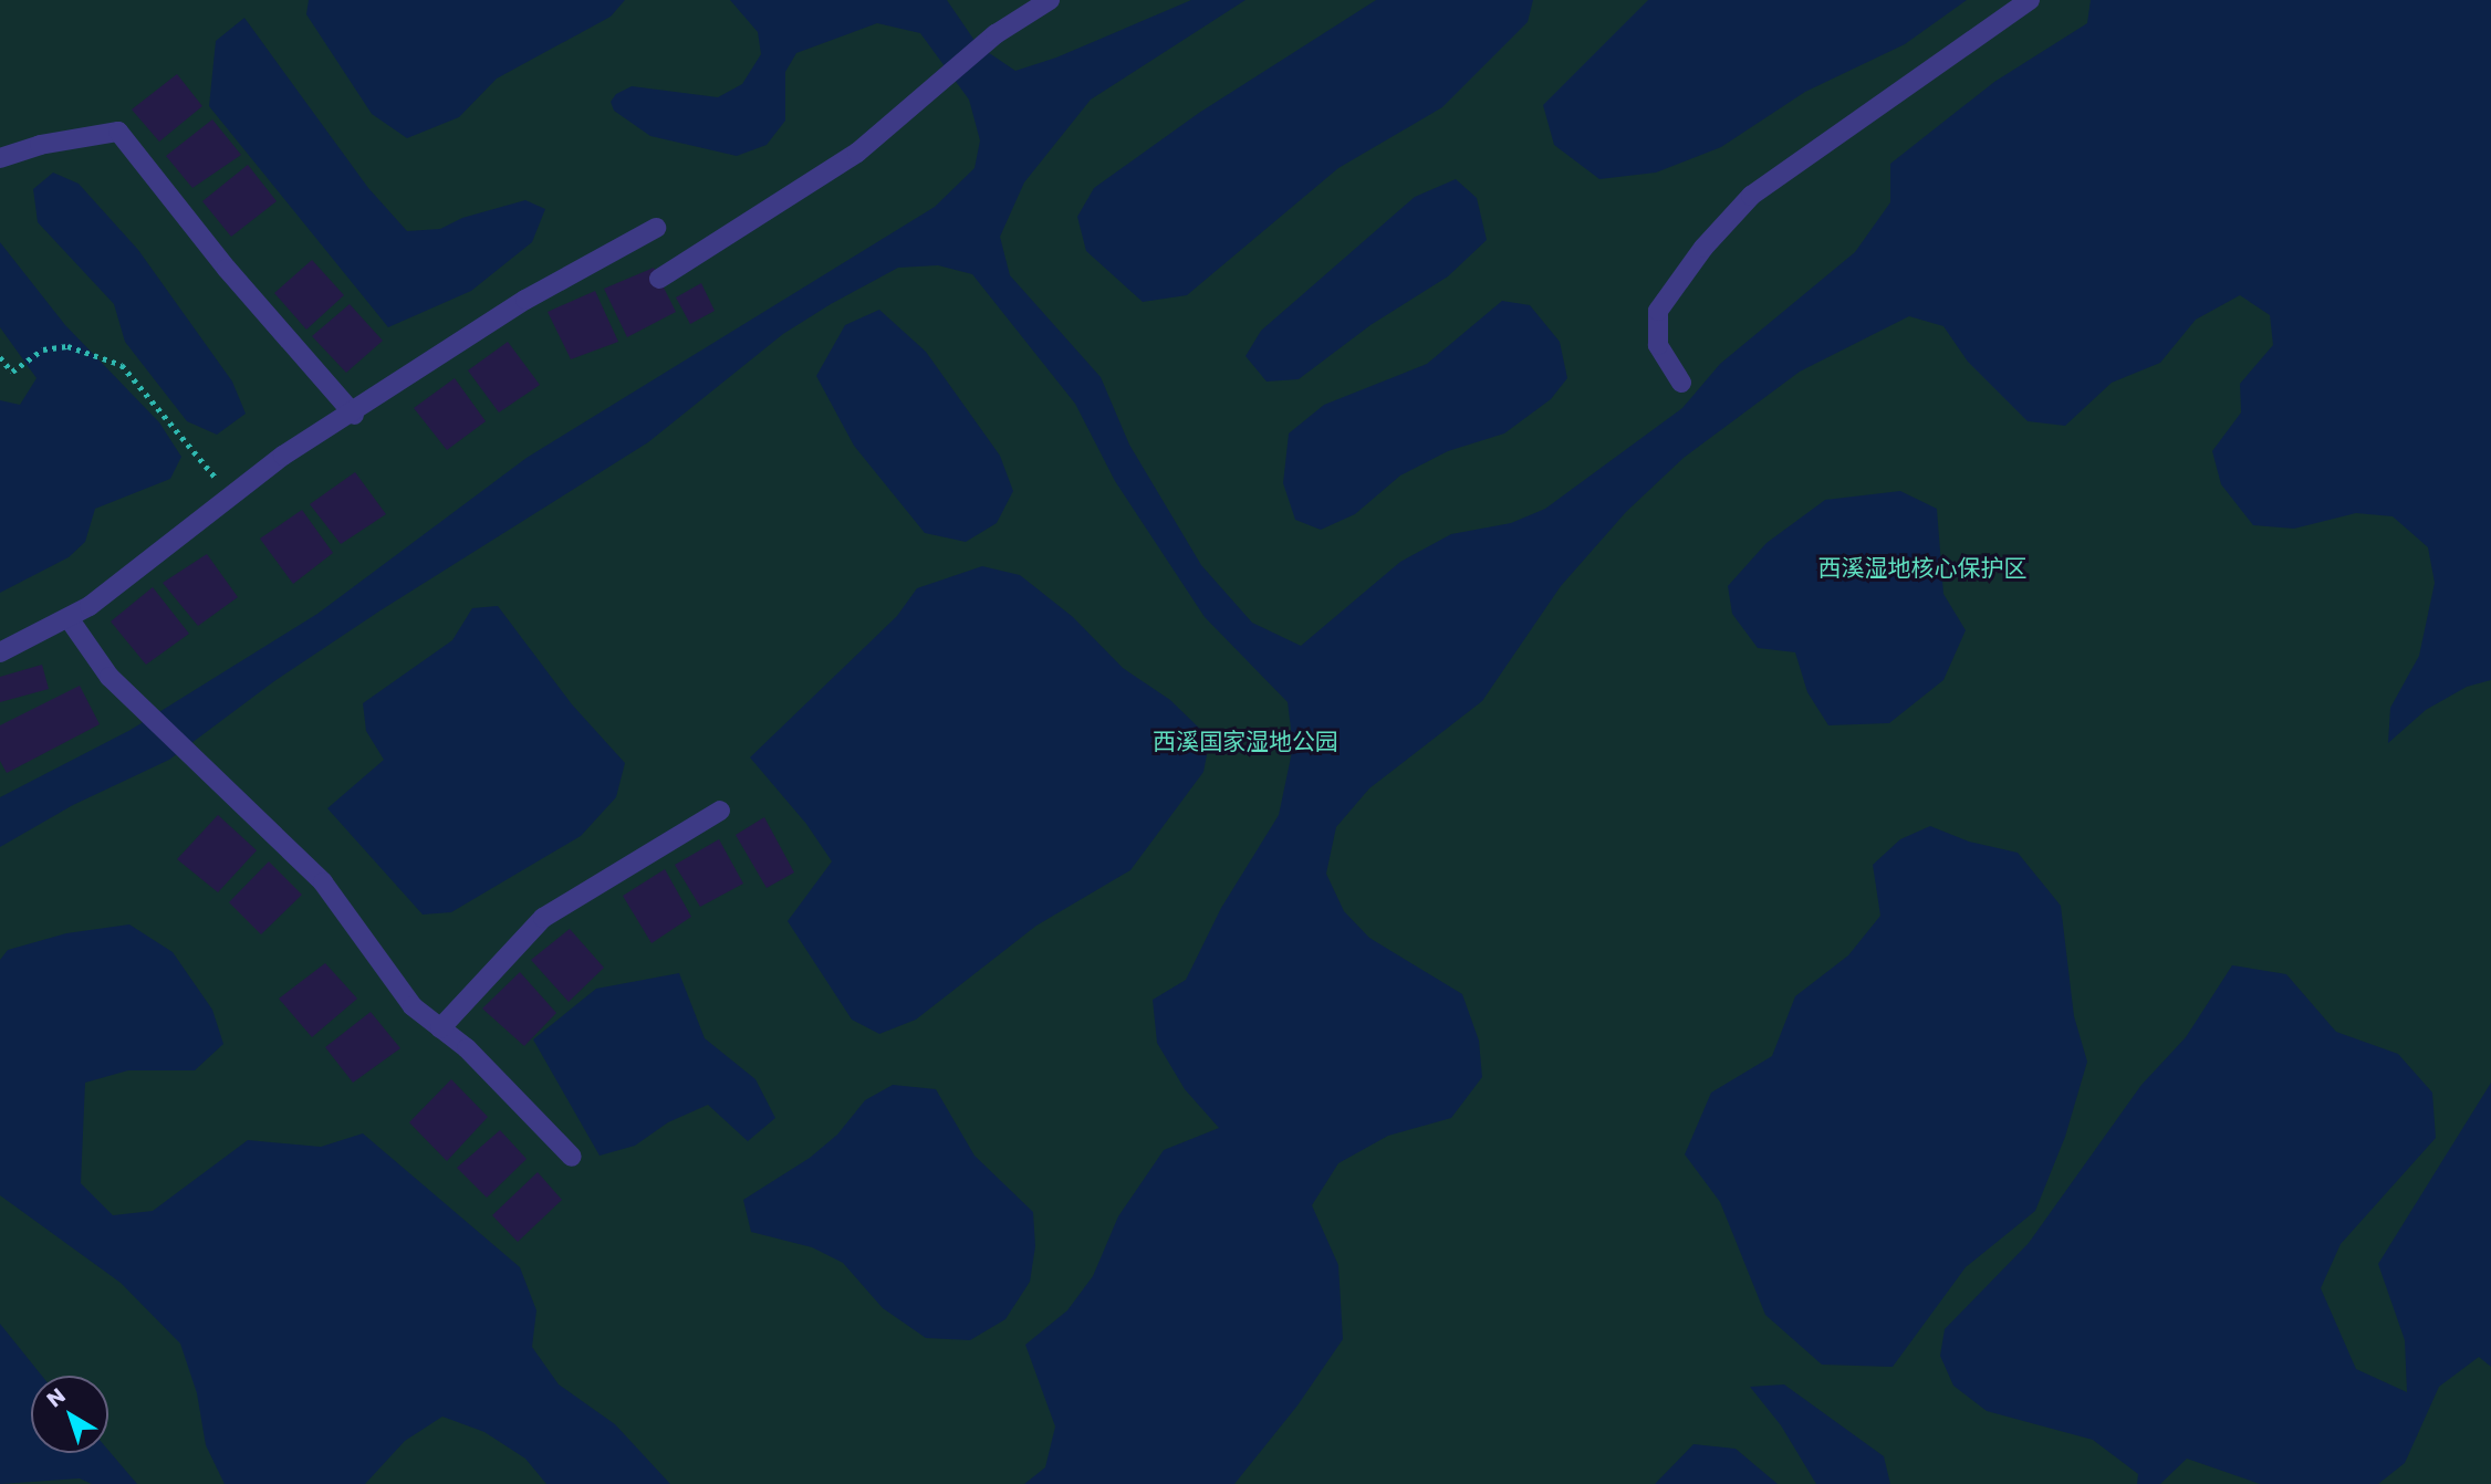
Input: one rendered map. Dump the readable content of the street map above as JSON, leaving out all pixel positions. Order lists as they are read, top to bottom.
{
  "parks": ["西溪湿地核心保护区", "西溪国家湿地公园"],
  "north": "top left"
}
